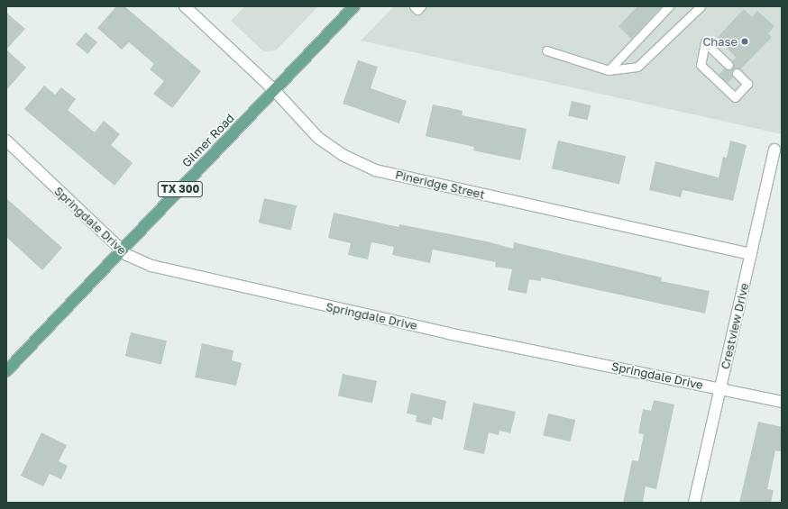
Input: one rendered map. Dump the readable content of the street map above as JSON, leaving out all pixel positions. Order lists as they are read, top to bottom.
{
  "streets": {
    "main road": ["Gilmer Road", "TX 300"],
    "street": ["Pineridge Street", "Springdale Drive", "Crestview Drive"]
  },
  "crossings": [
    ["Gilmer Road", "Pineridge Street"],
    ["Gilmer Road", "Springdale Drive"],
    ["Pineridge Street", "Crestview Drive"],
    ["Springdale Drive", "Crestview Drive"]
  ],
  "places": ["Chase"]
}
